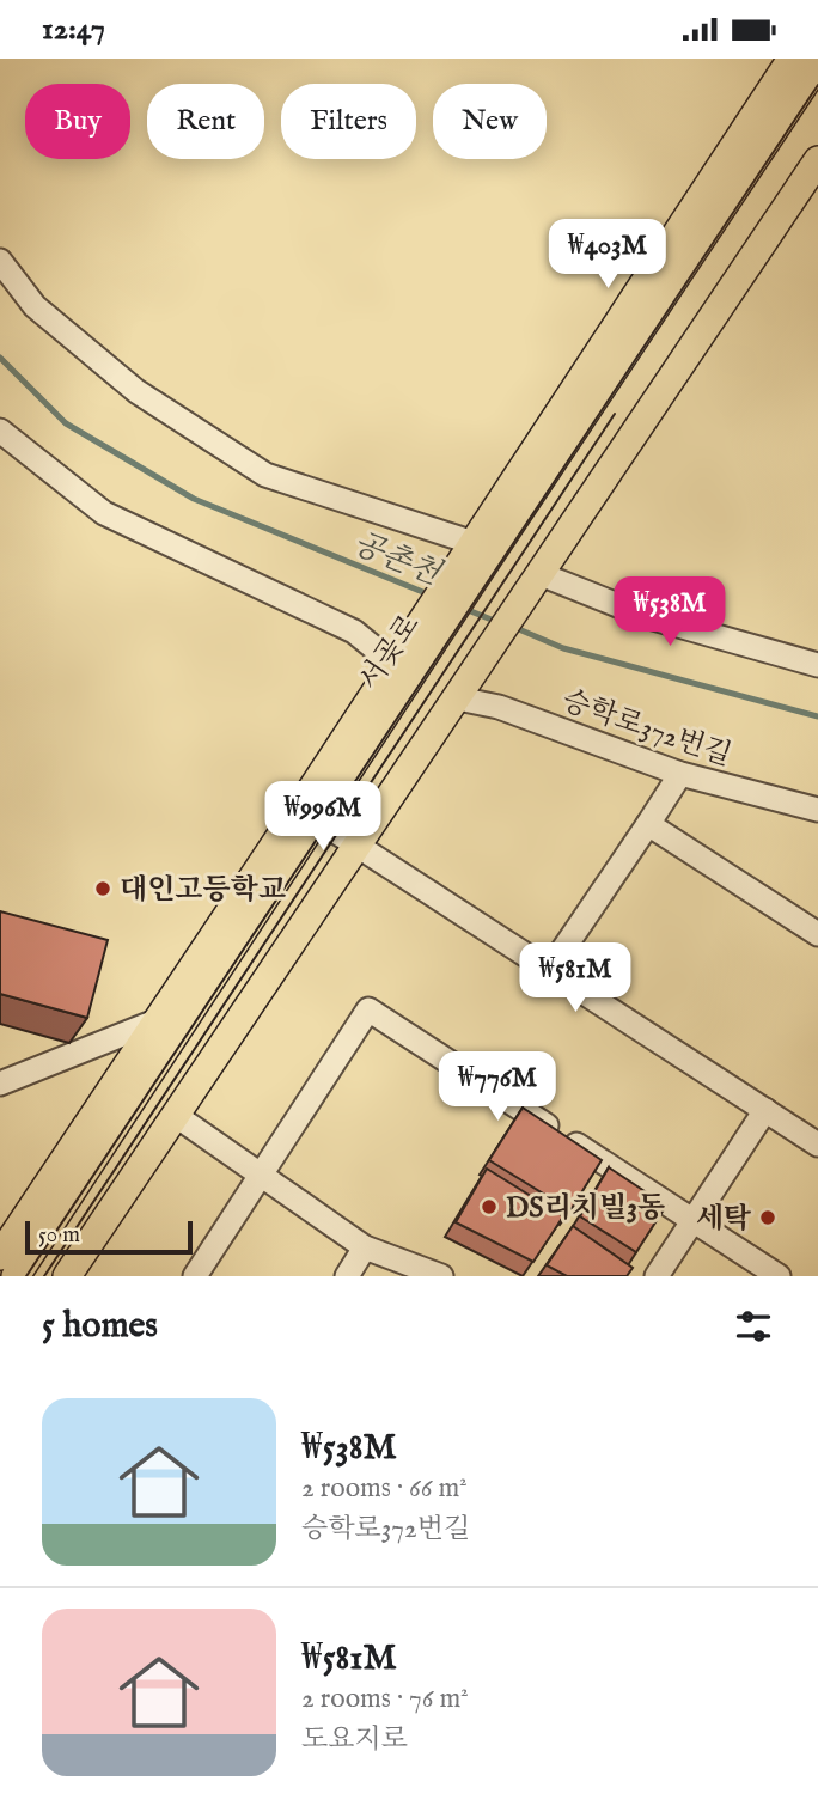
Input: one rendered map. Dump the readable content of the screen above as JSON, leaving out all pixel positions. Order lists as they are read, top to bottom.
{
  "streets": {
    "main road": ["서곶로"],
    "street": ["승학로372번길"]
  },
  "water": ["공촌천"],
  "places": ["대인고등학교", "DS리치빌3동", "세탁"],
  "scale_bar": "50 m",
  "page": {
    "status": "12:47",
    "chip": [
      "Buy",
      "Rent",
      "Filters",
      "New"
    ],
    "price": [
      "₩403M",
      "₩538M",
      "₩996M",
      "₩581M",
      "₩776M"
    ],
    "scale": "50 m",
    "heading": "5 homes",
    "list": [
      {
        "name": "₩538M",
        "note": "2 rooms · 66 m² · 승학로372번길"
      },
      {
        "name": "₩581M",
        "note": "2 rooms · 76 m² · 도요지로"
      }
    ]
  }
}
